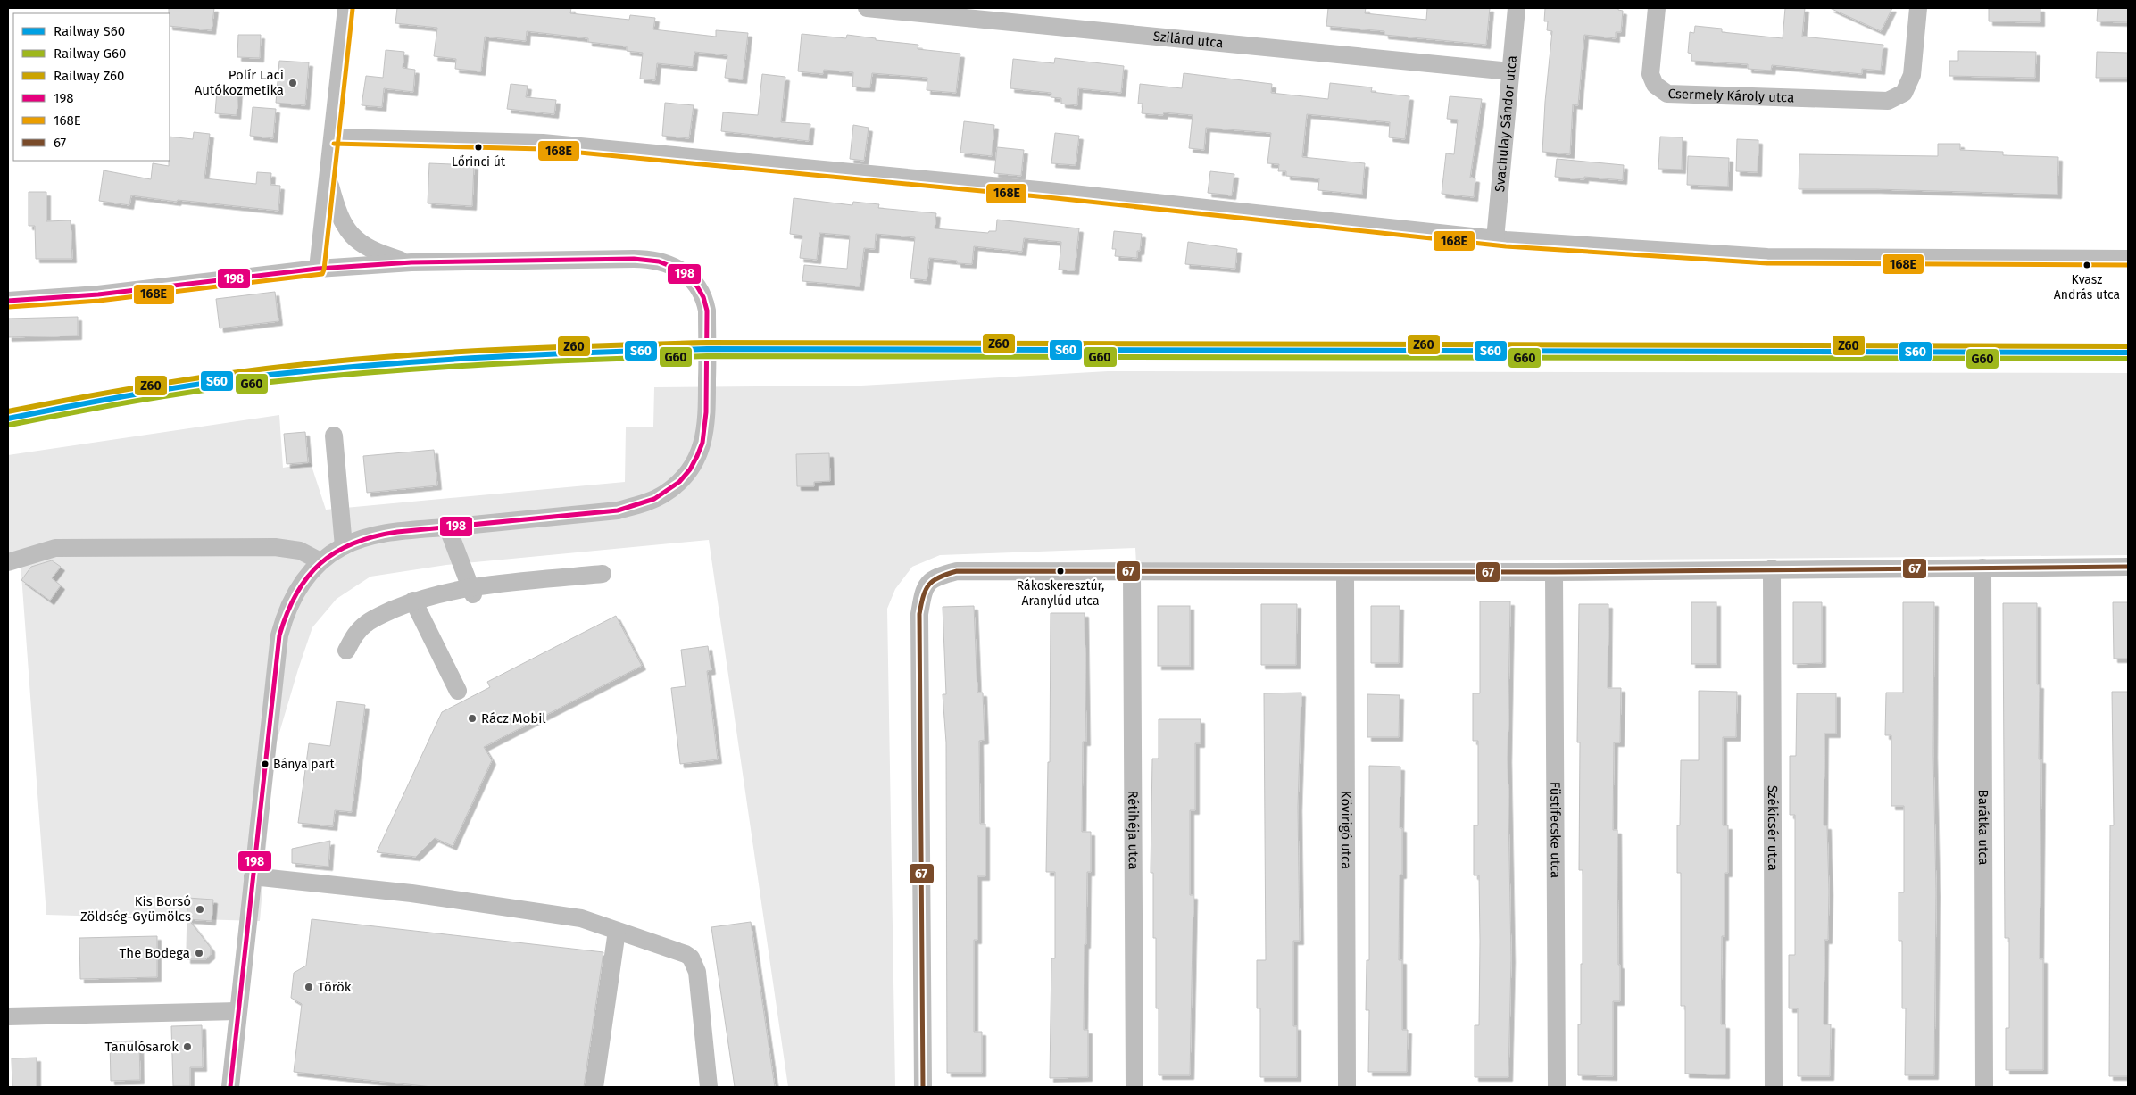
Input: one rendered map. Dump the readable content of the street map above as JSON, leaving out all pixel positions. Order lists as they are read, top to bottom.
{
  "streets": {
    "street": [
      "Szilárd utca",
      "Csermely Károly utca",
      "Svachulay Sándor utca",
      "Barátka utca",
      "Székicsér utca",
      "Rétihéja utca",
      "Kövirigó utca",
      "Füstifecske utca"
    ]
  },
  "crossings": [
    ["Szilárd utca", "Svachulay Sándor utca"]
  ],
  "places": [
    "Polír Laci Autókozmetika",
    "Lőrinci út",
    "Kvasz András utca",
    "Rákoskeresztúr, Aranylúd utca",
    "Rácz Mobil",
    "Bánya part",
    "Kis Borsó Zöldség-Gyümölcs",
    "The Bodega",
    "Török",
    "Tanulósarok"
  ],
  "lines": [
    "transit line 168E",
    "transit line 198",
    "rail line Z60",
    "rail line S60",
    "rail line G60",
    "transit line 67"
  ],
  "legend": [
    "Railway S60",
    "Railway G60",
    "Railway Z60",
    "198",
    "168E",
    "67"
  ]
}
